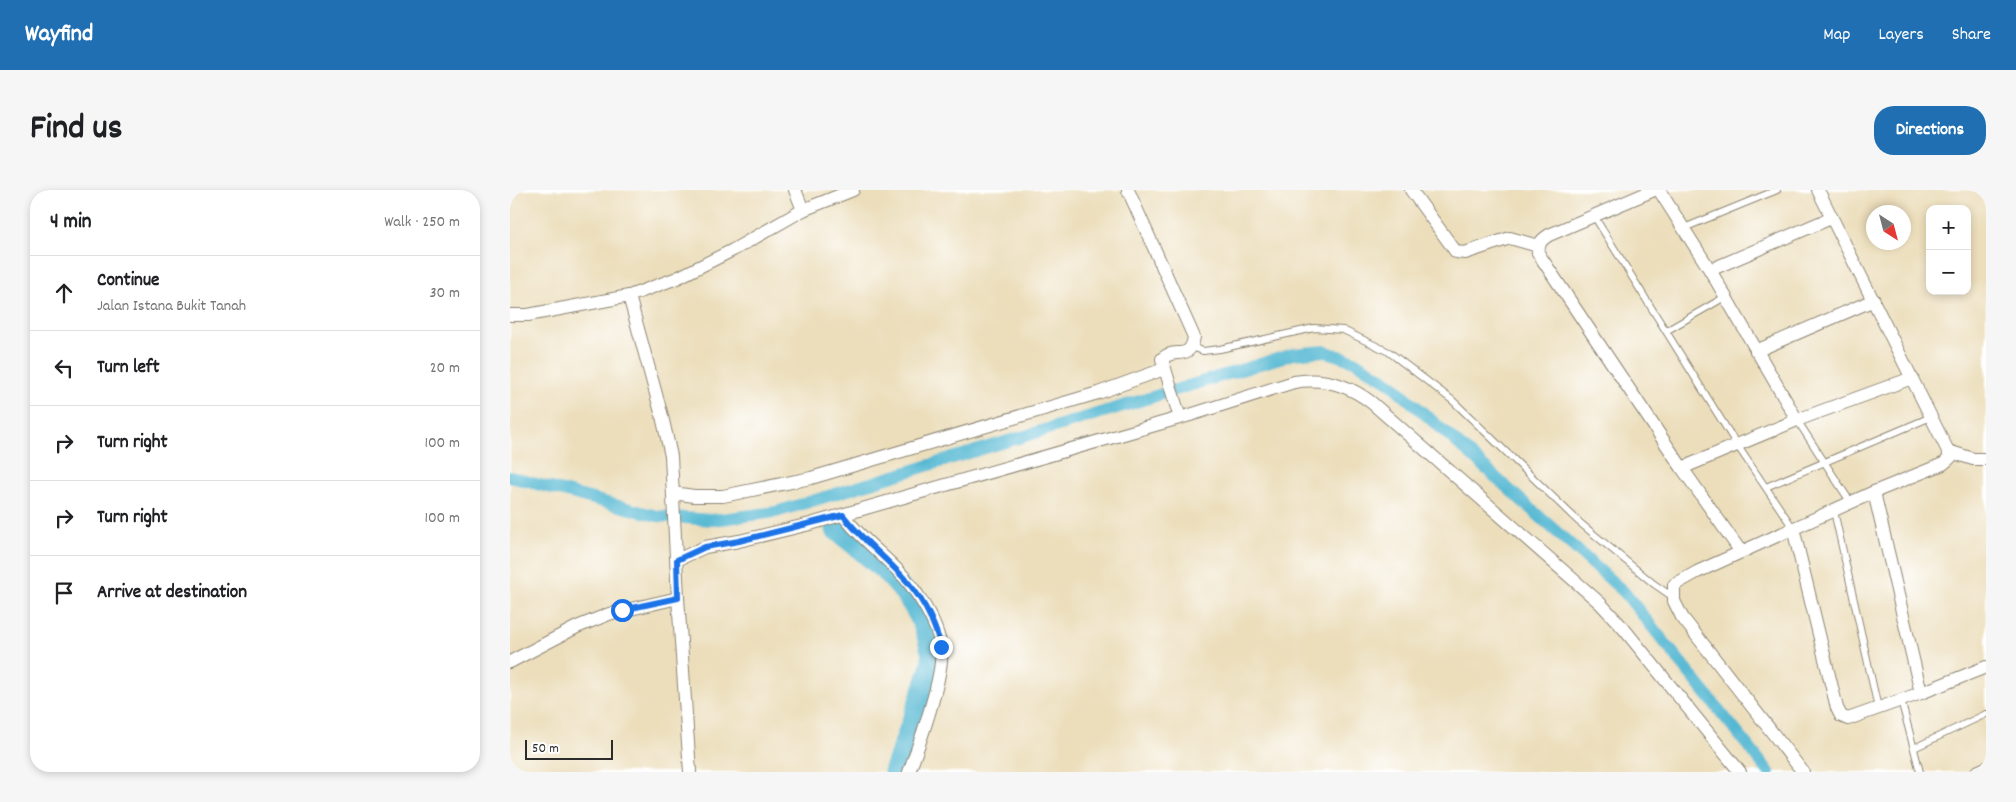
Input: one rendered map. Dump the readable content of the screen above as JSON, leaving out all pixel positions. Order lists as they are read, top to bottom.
{
  "scale_bar": "50 m",
  "north": "bottom right",
  "page": {
    "header": "Wayfind",
    "nav": ["Map", "Layers", "Share"],
    "title": "Find us",
    "buttons": "Directions",
    "heading": ["4 min", "Walk · 250 m"],
    "map_buttons": ["+", "−"],
    "list": [
      ["Continue", "Jalan Istana Bukit Tanah", "30 m"],
      ["Turn left", "20 m"],
      ["Turn right", "100 m"],
      ["Turn right", "100 m"],
      "Arrive at destination"
    ],
    "scale": "50 m"
  }
}
